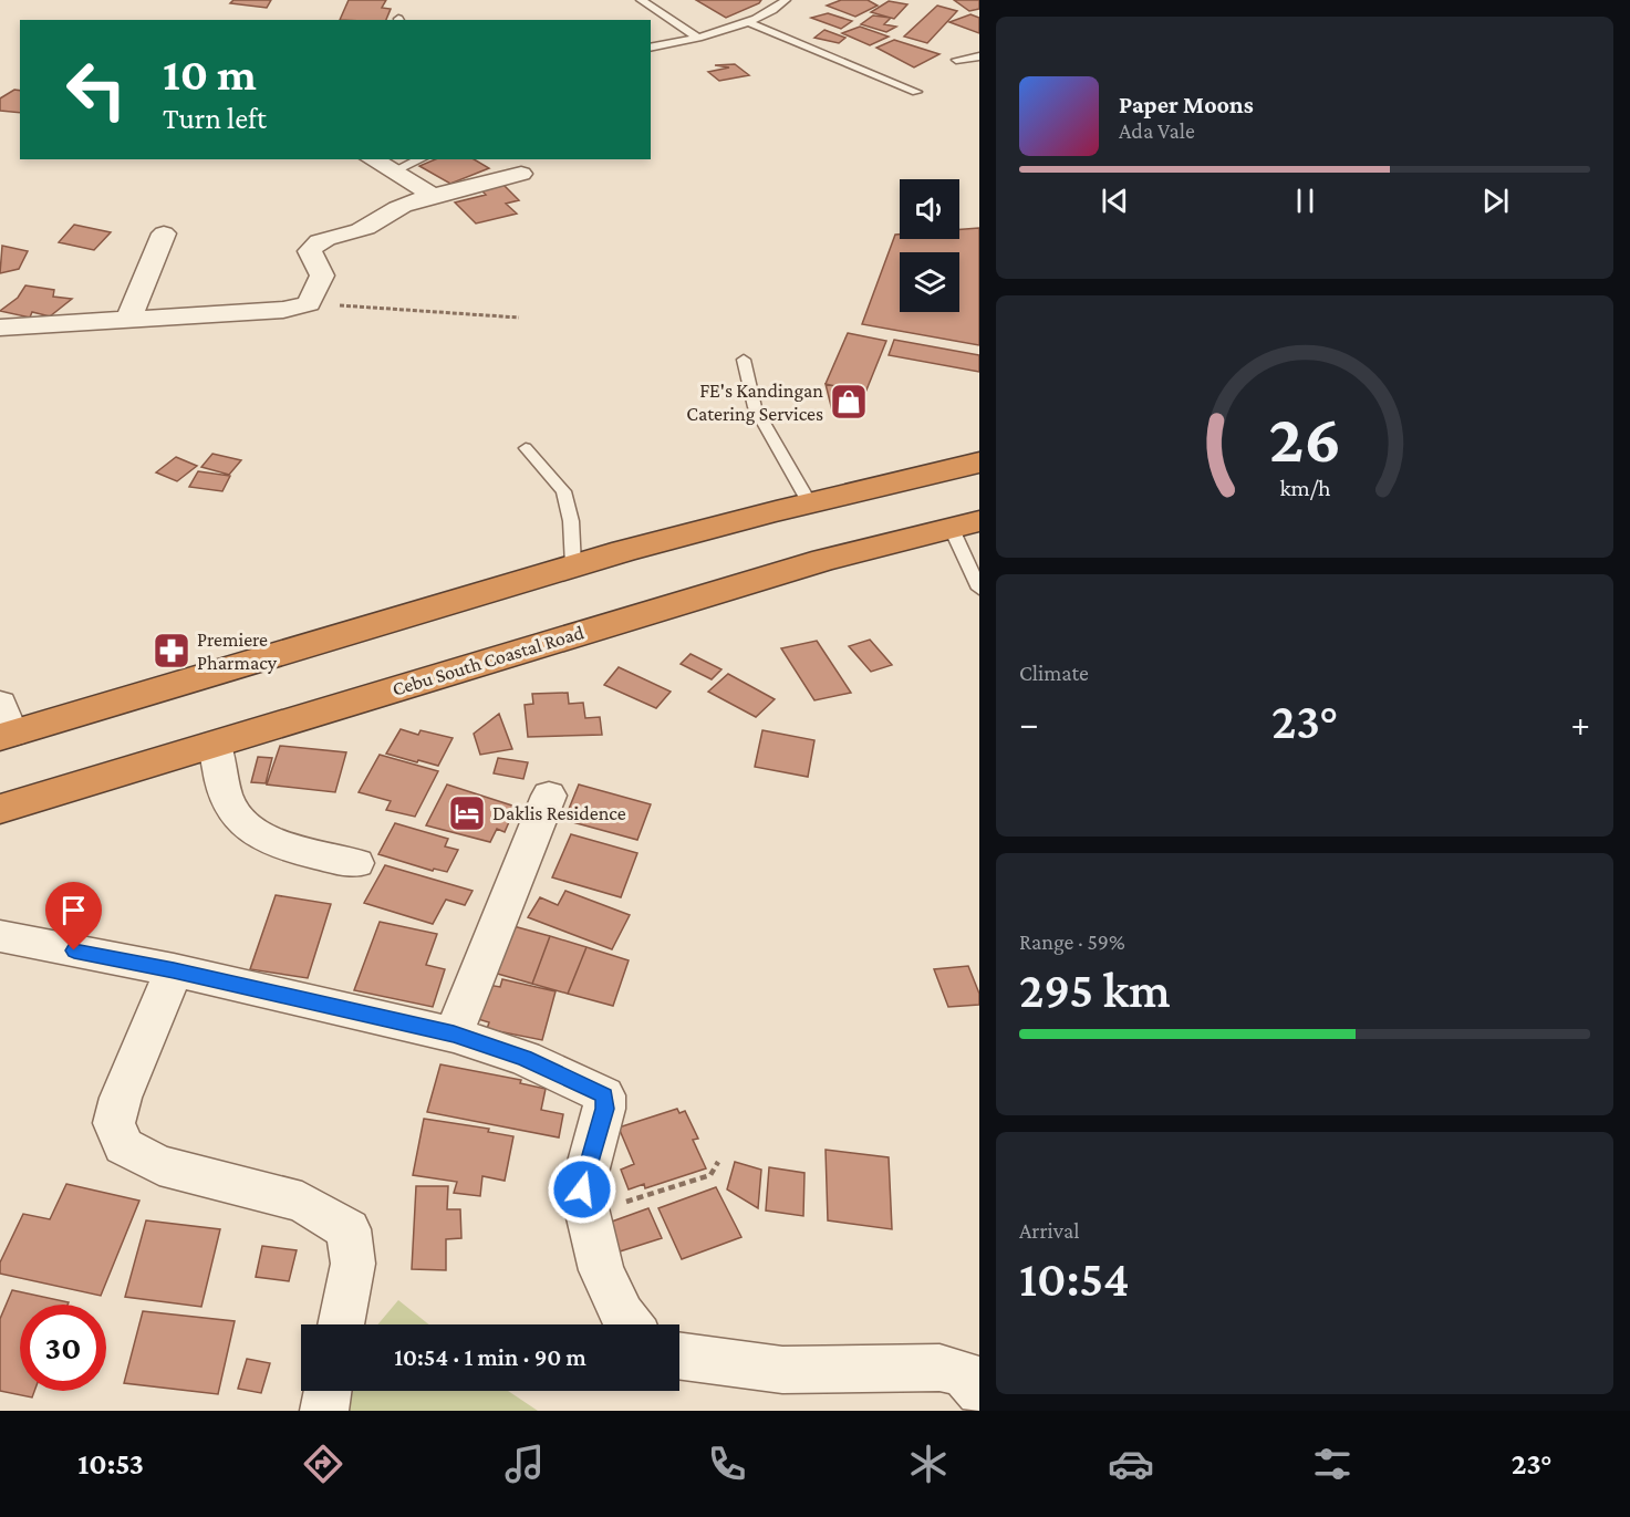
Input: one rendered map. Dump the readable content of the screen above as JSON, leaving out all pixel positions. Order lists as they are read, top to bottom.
{
  "streets": {
    "highway": ["Cebu South Coastal Road"]
  },
  "places": {
    "shop": ["FE's Kandingan Catering Services"],
    "pharmacy": ["Premiere Pharmacy"],
    "hotel": ["Daklis Residence"]
  },
  "page": {
    "turn": ["10 m", "Turn left"],
    "song": ["Paper Moons", "Ada Vale"],
    "tile": [
      "Climate",
      ["Range · 59%", "295 km"],
      ["Arrival", "10:54"]
    ],
    "heat": ["−", "23°", "+"],
    "limit": "30",
    "trip": "10:54 · 1 min · 90 m",
    "tabs": ["10:53", "23°"],
    "gauge": ["26", "km/h"]
  }
}
